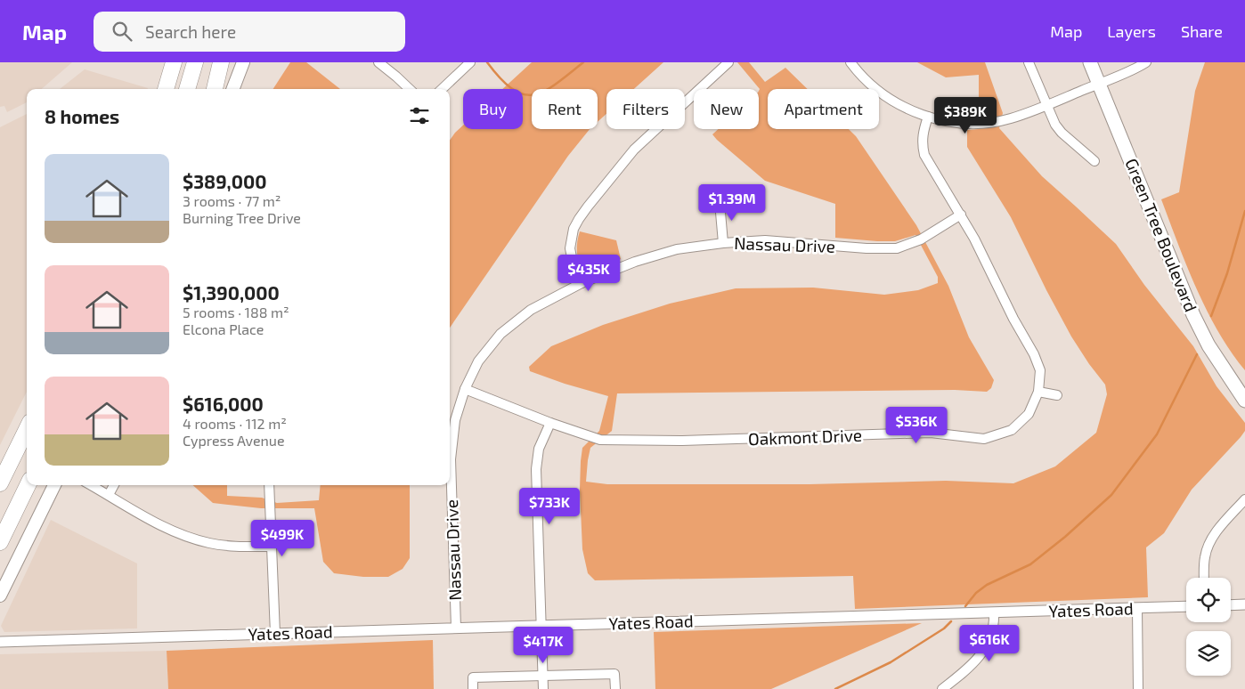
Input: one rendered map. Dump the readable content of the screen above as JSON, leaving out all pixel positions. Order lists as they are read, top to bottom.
{
  "streets": {
    "main road": ["Green Tree Boulevard"],
    "street": ["Nassau Drive", "Oakmont Drive", "Yates Road"]
  },
  "crossings": [
    ["Nassau Drive", "Oakmont Drive"],
    ["Nassau Drive", "Yates Road"]
  ],
  "page": {
    "header": "Map",
    "search": "Search here",
    "nav": ["Map", "Layers", "Share"],
    "chip": [
      "Buy",
      "Rent",
      "Filters",
      "New",
      "Apartment"
    ],
    "heading": "8 homes",
    "price": [
      "$389K",
      "$1.39M",
      "$435K",
      "$536K",
      "$733K",
      "$499K",
      "$616K",
      "$417K"
    ],
    "list": [
      {
        "name": "$389,000",
        "note": "3 rooms · 77 m² · Burning Tree Drive"
      },
      {
        "name": "$1,390,000",
        "note": "5 rooms · 188 m² · Elcona Place"
      },
      {
        "name": "$616,000",
        "note": "4 rooms · 112 m² · Cypress Avenue"
      }
    ]
  }
}
